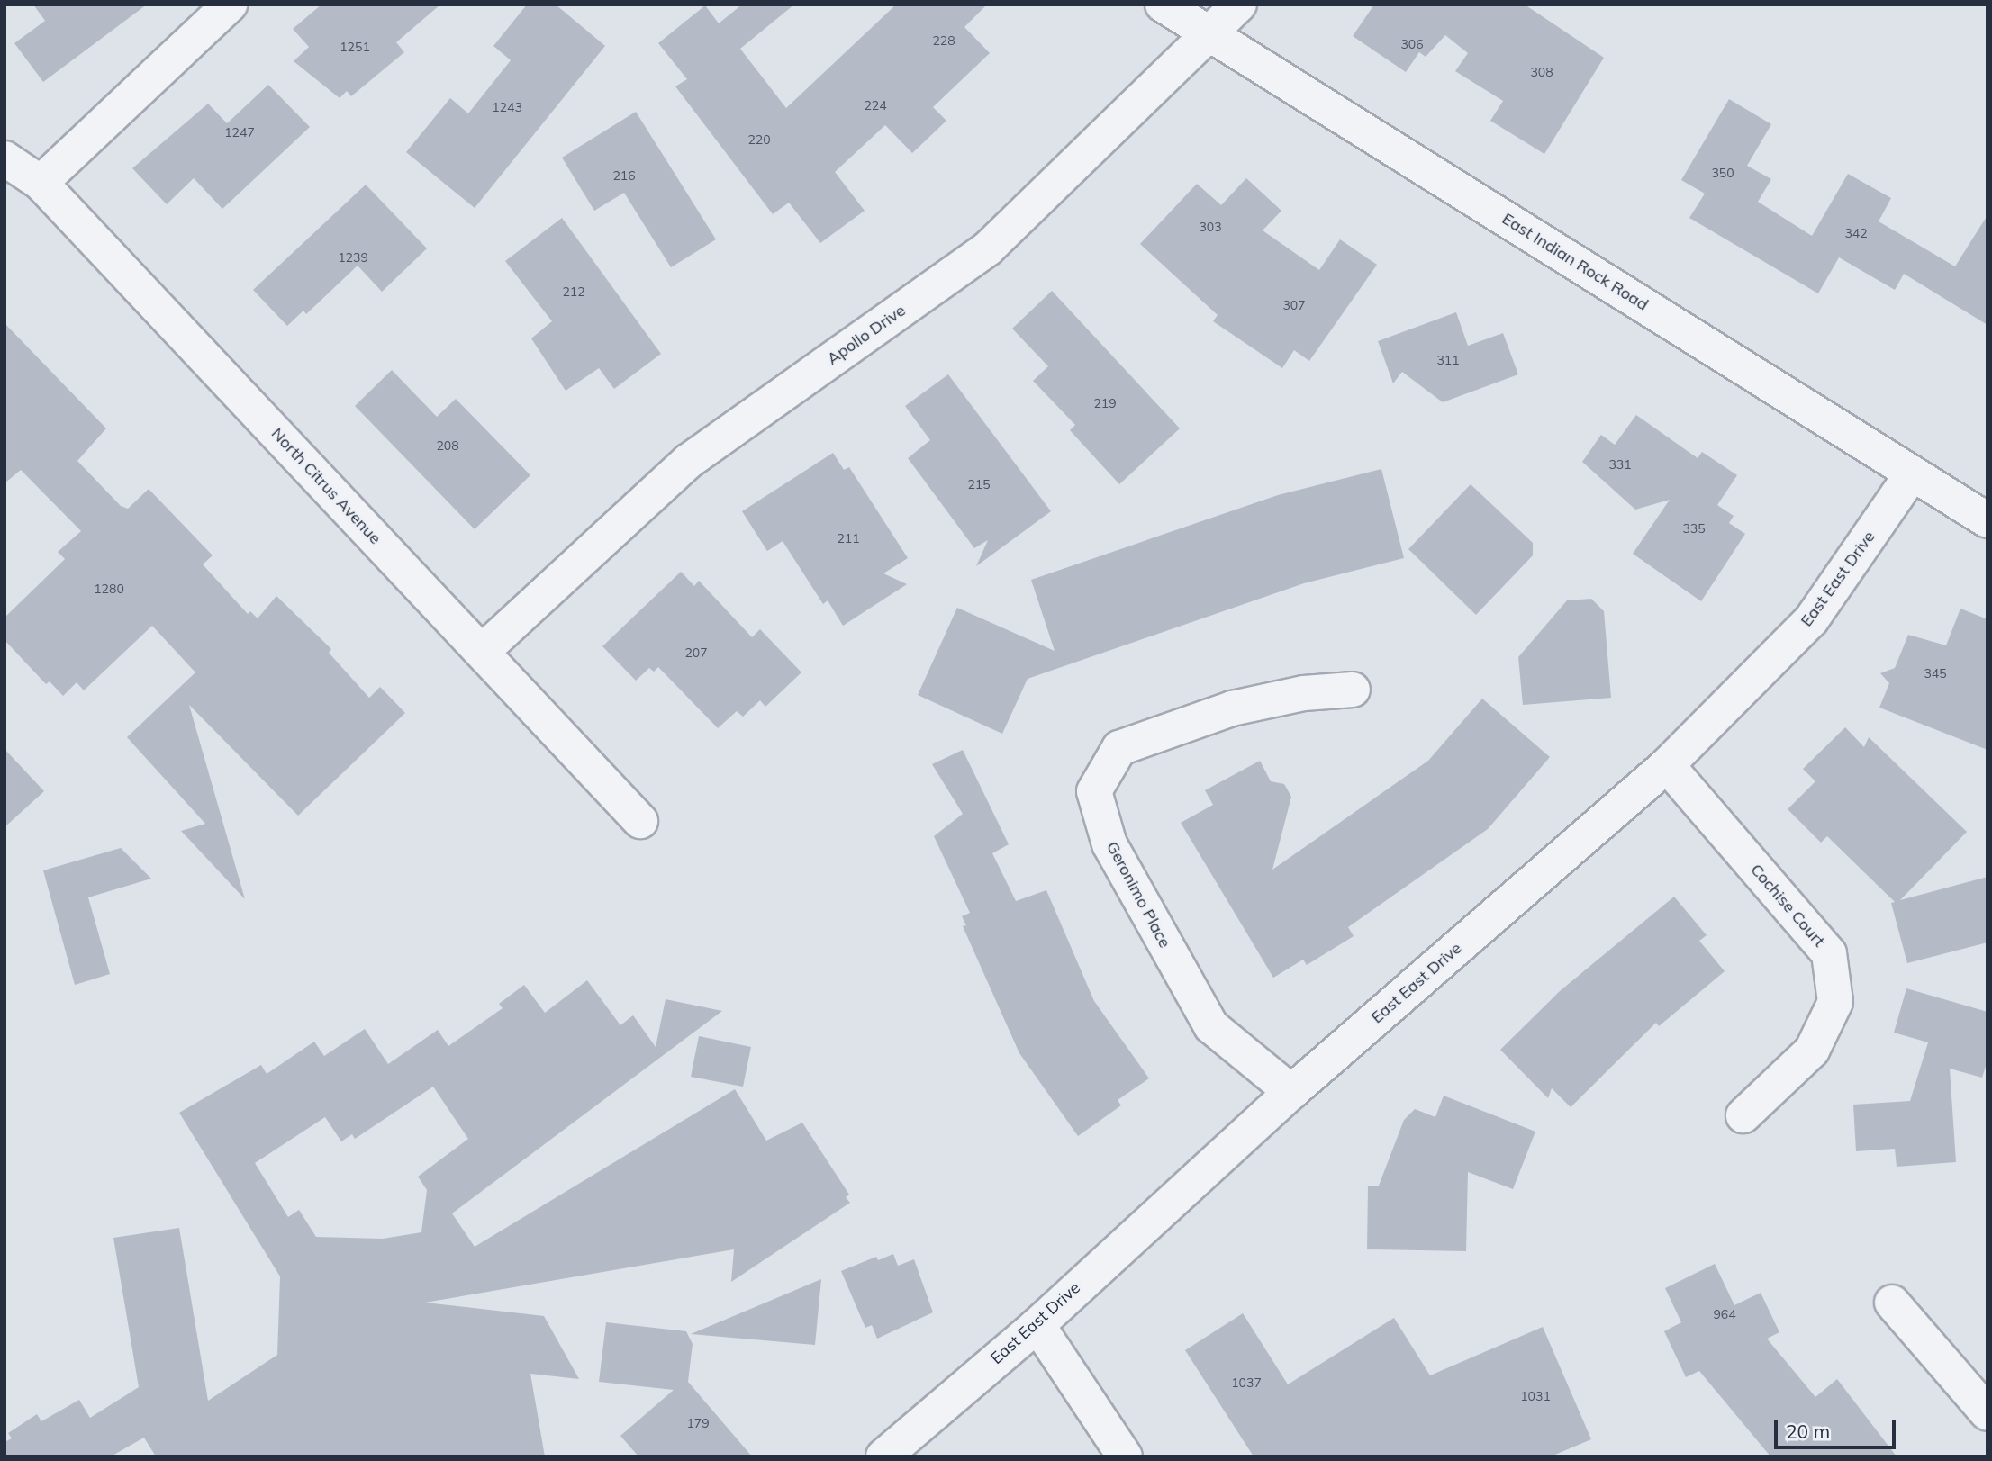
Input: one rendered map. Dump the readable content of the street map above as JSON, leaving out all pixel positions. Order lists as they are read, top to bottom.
{
  "streets": {
    "street": [
      "East Indian Rock Road",
      "Apollo Drive",
      "North Citrus Avenue",
      "East East Drive",
      "Geronimo Place",
      "Cochise Court"
    ]
  },
  "crossings": [
    ["East Indian Rock Road", "Apollo Drive"],
    ["East Indian Rock Road", "East East Drive"],
    ["Apollo Drive", "North Citrus Avenue"],
    ["East East Drive", "Geronimo Place"],
    ["East East Drive", "Cochise Court"]
  ],
  "house_numbers": [
    "228",
    "306",
    "1251",
    "308",
    "224",
    "1243",
    "1247",
    "220",
    "350",
    "216",
    "303",
    "342",
    "1239",
    "212",
    "307",
    "311",
    "219",
    "208",
    "331",
    "215",
    "335",
    "211",
    "1280",
    "207",
    "345",
    "964",
    "1037",
    "1031",
    "179"
  ],
  "scale_bar": "20 m"
}
